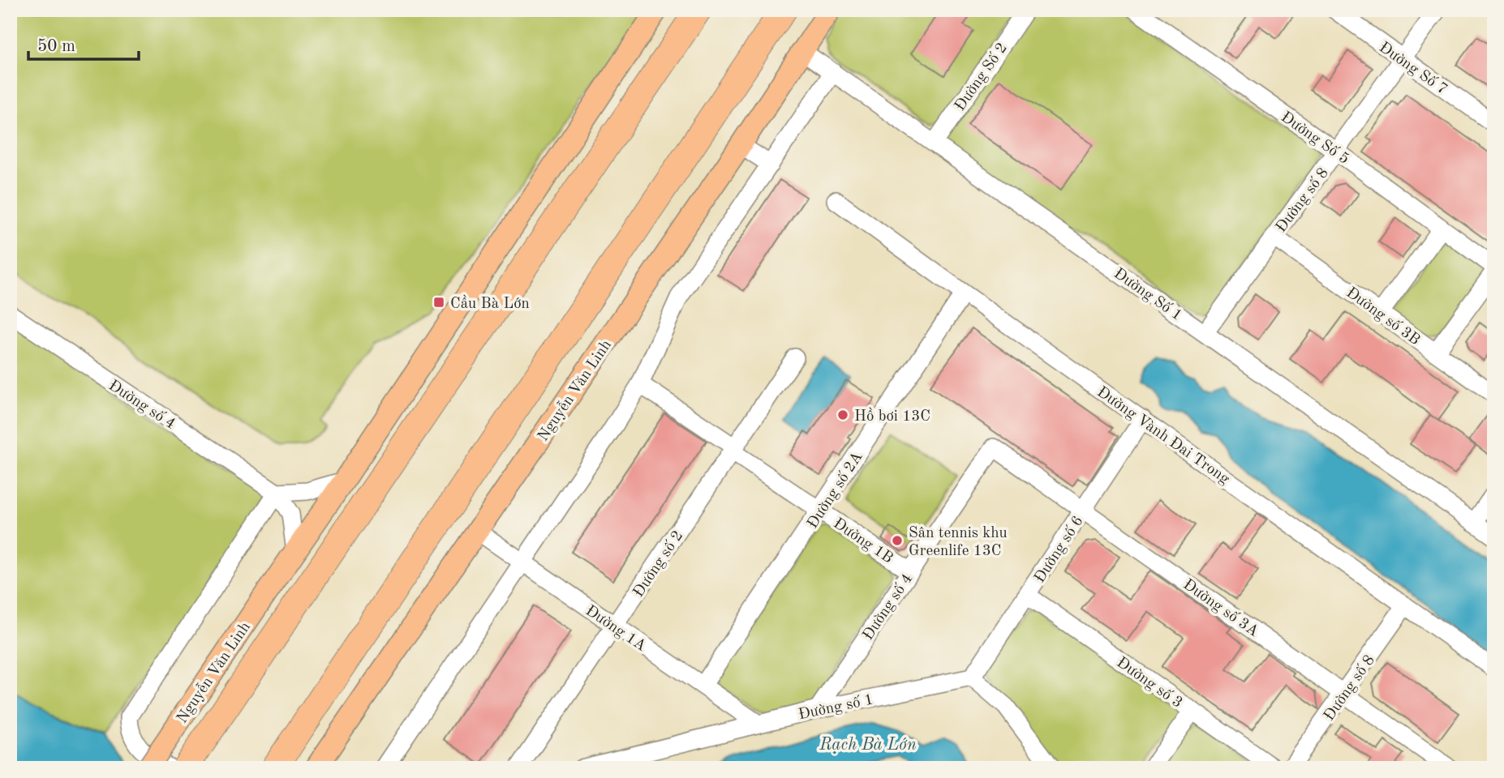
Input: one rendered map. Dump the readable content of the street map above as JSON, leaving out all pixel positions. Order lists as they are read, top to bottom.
{
  "streets": {
    "highway": ["Nguyễn Văn Linh"],
    "street": [
      "Đường Số 7",
      "Đường Số 2",
      "Đường Số 5",
      "Đường số 8",
      "Đường Số 1",
      "Đường số 3B",
      "Đường số 4",
      "Đường Vành Đai Trong",
      "Đường số 2A",
      "Đường 1B",
      "Đường số 6",
      "Đường số 2",
      "Đường số 3A",
      "Đường 1A",
      "Đường số 3",
      "Đường số 1"
    ]
  },
  "crossings": [
    ["Đường Số 7", "Đường số 8"],
    ["Đường Số 2", "Đường Số 1"],
    ["Đường Số 5", "Đường số 8"],
    ["Đường số 8", "Đường Số 1"],
    ["Đường số 8", "Đường số 3B"],
    ["Đường số 8", "Đường Vành Đai Trong"],
    ["Đường số 8", "Đường số 3A"],
    ["Đường Số 1", "Nguyễn Văn Linh"],
    ["Nguyễn Văn Linh", "Đường số 4"],
    ["Nguyễn Văn Linh", "Đường 1A"],
    ["Đường số 4", "Đường 1B"],
    ["Đường số 4", "Đường số 3A"],
    ["Đường số 4", "Đường số 1"],
    ["Đường Vành Đai Trong", "Đường số 2A"],
    ["Đường Vành Đai Trong", "Đường số 6"],
    ["Đường số 2A", "Đường 1B"],
    ["Đường số 2A", "Đường 1A"],
    ["Đường 1B", "Đường số 2"],
    ["Đường số 6", "Đường số 3A"],
    ["Đường số 6", "Đường số 3"],
    ["Đường số 6", "Đường số 1"],
    ["Đường số 2", "Đường 1A"],
    ["Đường 1A", "Đường số 1"]
  ],
  "water": ["Rạch Bà Lớn"],
  "places": {
    "transit": ["Cầu Bà Lớn"],
    "other": ["Hồ bơi 13C", "Sân tennis khu Greenlife 13C"]
  },
  "scale_bar": "50 m"
}
